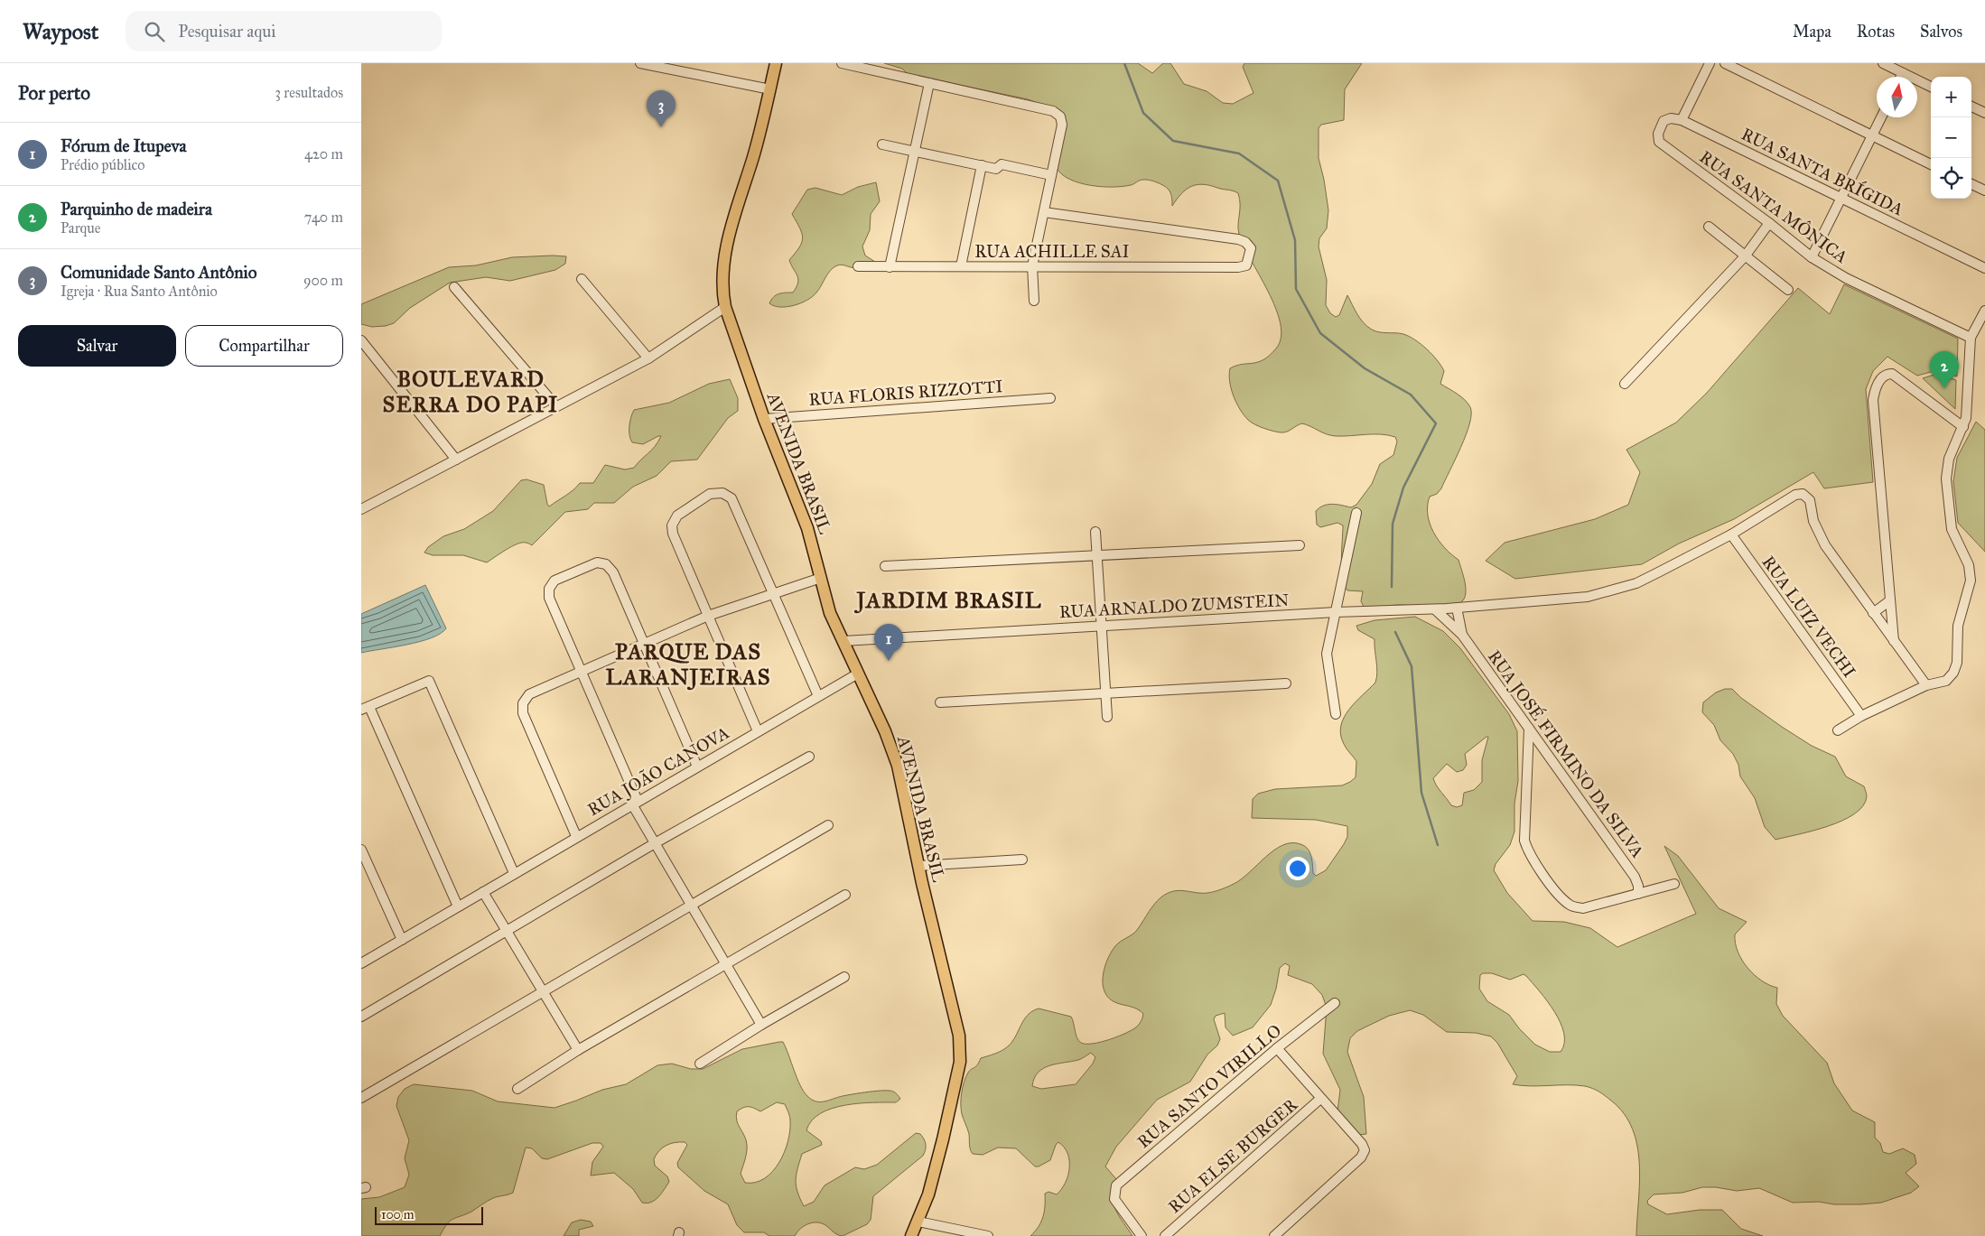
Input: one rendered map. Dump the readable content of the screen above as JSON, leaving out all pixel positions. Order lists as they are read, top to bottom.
{
  "streets": {
    "main road": ["AVENIDA BRASIL"],
    "street": [
      "RUA SANTA BRÍGIDA",
      "RUA SANTA MÔNICA",
      "RUA ACHILLE SAI",
      "RUA FLORIS RIZZOTTI",
      "RUA ARNALDO ZUMSTEIN",
      "RUA LUIZ VECHI",
      "RUA JOSÉ FIRMINO DA SILVA",
      "RUA JOÃO CANOVA",
      "RUA SANTO VIRILLO",
      "RUA ELSE BURGER"
    ]
  },
  "crossings": [
    ["RUA SANTA BRÍGIDA", "RUA SANTA MÔNICA"],
    ["RUA FLORIS RIZZOTTI", "AVENIDA BRASIL"],
    ["AVENIDA BRASIL", "RUA ARNALDO ZUMSTEIN"],
    ["AVENIDA BRASIL", "RUA JOÃO CANOVA"],
    ["RUA ARNALDO ZUMSTEIN", "RUA LUIZ VECHI"],
    ["RUA ARNALDO ZUMSTEIN", "RUA JOSÉ FIRMINO DA SILVA"]
  ],
  "districts": ["BOULEVARD SERRA DO PAPI", "JARDIM BRASIL", "PARQUE DAS LARANJEIRAS"],
  "scale_bar": "100 m",
  "north": "top",
  "page": {
    "header": "Waypost",
    "search": "Pesquisar aqui",
    "nav": ["Mapa", "Rotas", "Salvos"],
    "heading": ["Por perto", "3 resultados"],
    "map_buttons": ["+", "−"],
    "pins": ["3", "2", "1"],
    "list": [
      {
        "mark": "1",
        "name": "Fórum de Itupeva",
        "note": "Prédio público",
        "value": "420 m"
      },
      {
        "mark": "2",
        "name": "Parquinho de madeira",
        "note": "Parque",
        "value": "740 m"
      },
      {
        "mark": "3",
        "name": "Comunidade Santo Antônio",
        "note": "Igreja · Rua Santo Antônio",
        "value": "900 m"
      }
    ],
    "buttons": ["Salvar", "Compartilhar"],
    "scale": "100 m"
  }
}
